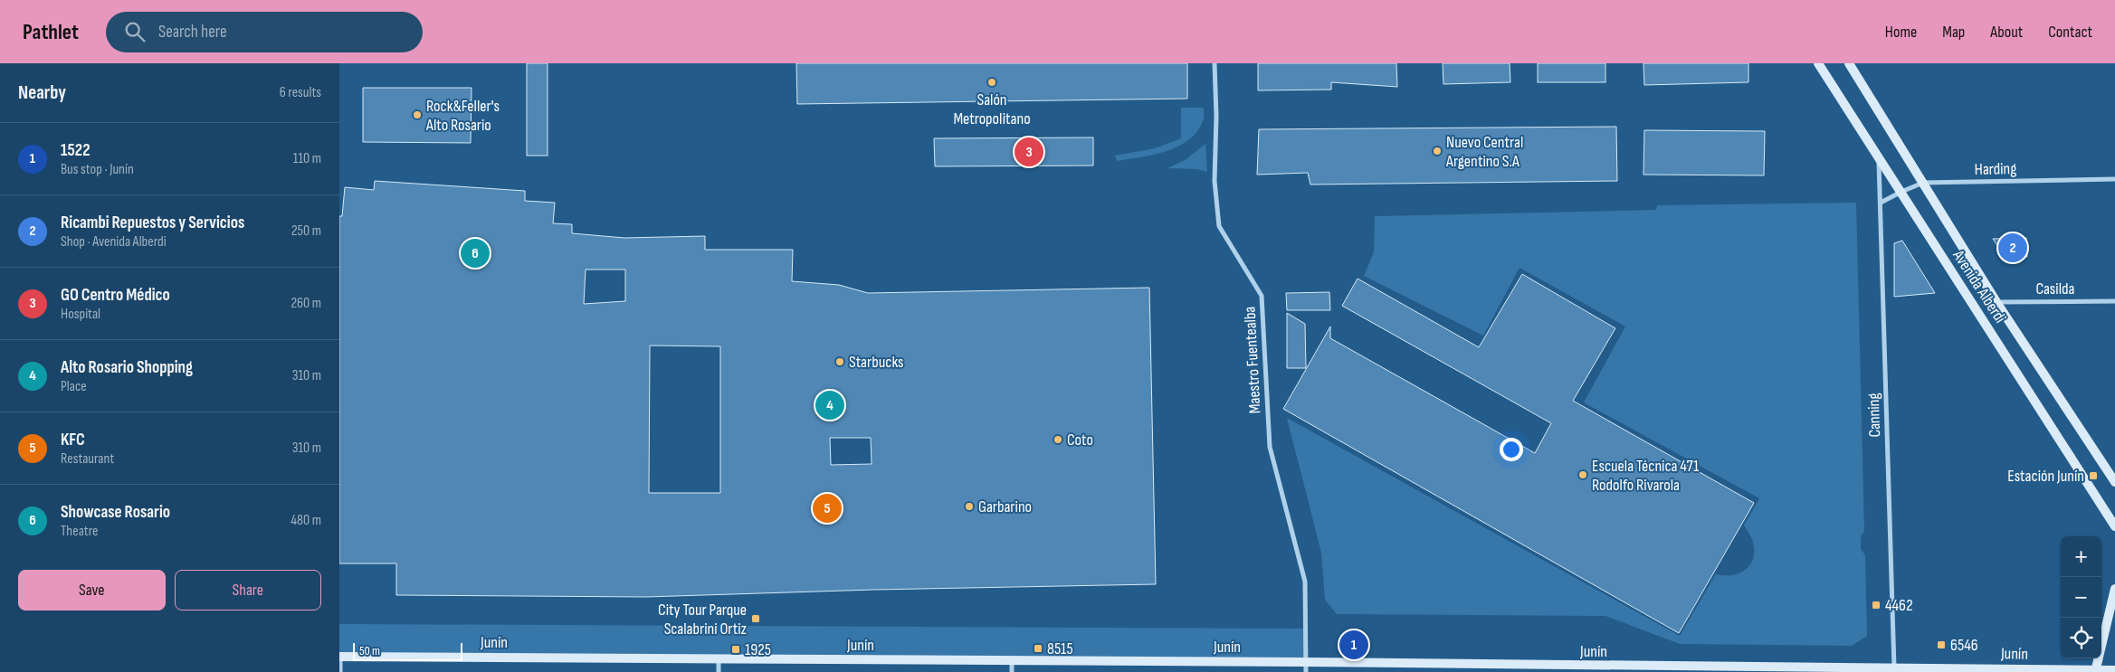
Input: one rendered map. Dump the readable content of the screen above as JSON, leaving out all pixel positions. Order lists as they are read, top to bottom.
{
  "streets": {
    "main road": ["Avenida Alberdi", "Junín"],
    "street": [
      "Harding",
      "Casilda",
      "Maestro Fuentealba",
      "Canning"
    ]
  },
  "crossings": [
    ["Harding", "Avenida Alberdi"],
    ["Harding", "Canning"],
    ["Avenida Alberdi", "Casilda"],
    ["Avenida Alberdi", "Canning"],
    ["Maestro Fuentealba", "Junín"],
    ["Canning", "Junín"]
  ],
  "places": {
    "other": [
      "Salón Metropolitano",
      "Rock&Feller's Alto Rosario",
      "Nuevo Central Argentino S.A",
      "Starbucks",
      "Coto",
      "Escuela Técnica 471 Rodolfo Rivarola",
      "Garbarino"
    ],
    "transit": [
      "Estación Junín",
      "4462",
      "City Tour Parque Scalabrini Ortiz",
      "6546",
      "8515",
      "1925"
    ]
  },
  "scale_bar": "50 m",
  "page": {
    "header": "Pathlet",
    "search": "Search here",
    "nav": [
      "Home",
      "Map",
      "About",
      "Contact"
    ],
    "heading": ["Nearby", "6 results"],
    "list": [
      {
        "mark": "1",
        "name": "1522",
        "note": "Bus stop · Junín",
        "value": "110 m"
      },
      {
        "mark": "2",
        "name": "Ricambi Repuestos y Servicios",
        "note": "Shop · Avenida Alberdi",
        "value": "250 m"
      },
      {
        "mark": "3",
        "name": "GO Centro Médico",
        "note": "Hospital",
        "value": "260 m"
      },
      {
        "mark": "4",
        "name": "Alto Rosario Shopping",
        "note": "Place",
        "value": "310 m"
      },
      {
        "mark": "5",
        "name": "KFC",
        "note": "Restaurant",
        "value": "310 m"
      },
      {
        "mark": "6",
        "name": "Showcase Rosario",
        "note": "Theatre",
        "value": "480 m"
      }
    ],
    "pins": [
      "3",
      "2",
      "6",
      "4",
      "5",
      "1"
    ],
    "map_buttons": ["+", "−"],
    "buttons": ["Save", "Share"],
    "scale": "50 m"
  }
}
